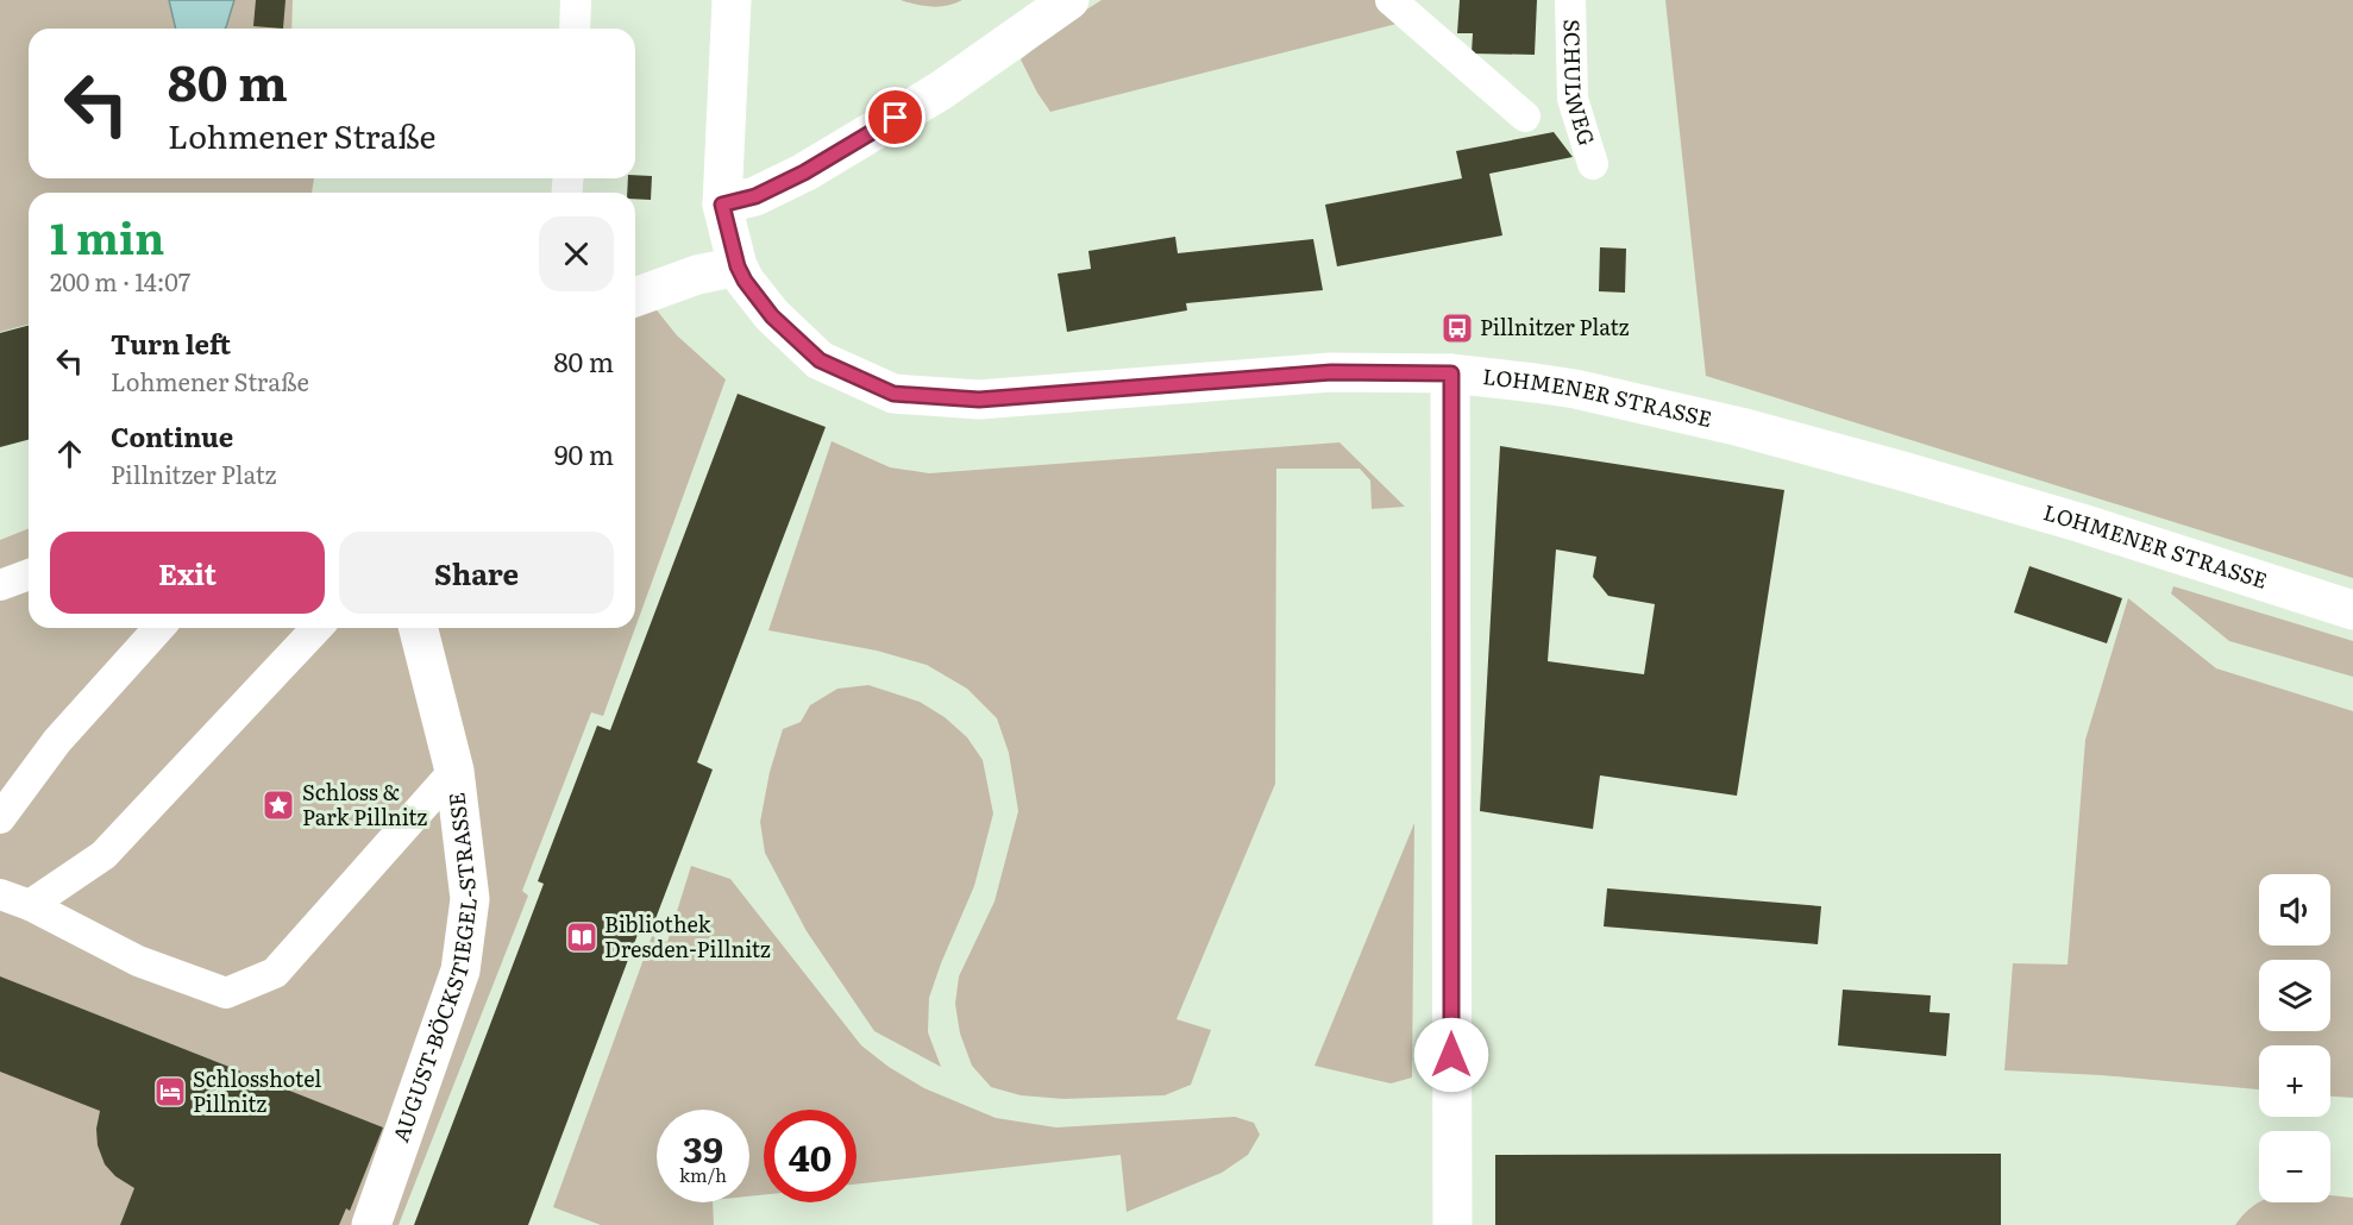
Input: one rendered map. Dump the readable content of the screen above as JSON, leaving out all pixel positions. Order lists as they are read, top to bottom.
{
  "streets": {
    "street": ["LOHMENER STRASSE", "AUGUST-BÖCKSTIEGEL-STRASSE"],
    "lane": ["SCHULWEG"]
  },
  "places": {
    "bus stop": ["Pillnitzer Platz"],
    "place": ["Schloss & Park Pillnitz"],
    "library": ["Bibliothek Dresden-Pillnitz"],
    "hotel": ["Schlosshotel Pillnitz"]
  },
  "page": {
    "turn": ["80 m", "Lohmener Straße"],
    "heading": ["1 min", "200 m · 14:07"],
    "list": [
      {
        "name": "Turn left",
        "note": "Lohmener Straße",
        "value": "80 m"
      },
      {
        "name": "Continue",
        "note": "Pillnitzer Platz",
        "value": "90 m"
      }
    ],
    "buttons": ["Exit", "Share"],
    "map_buttons": ["+", "−"],
    "speed": "39 km/h",
    "limit": "40"
  }
}
